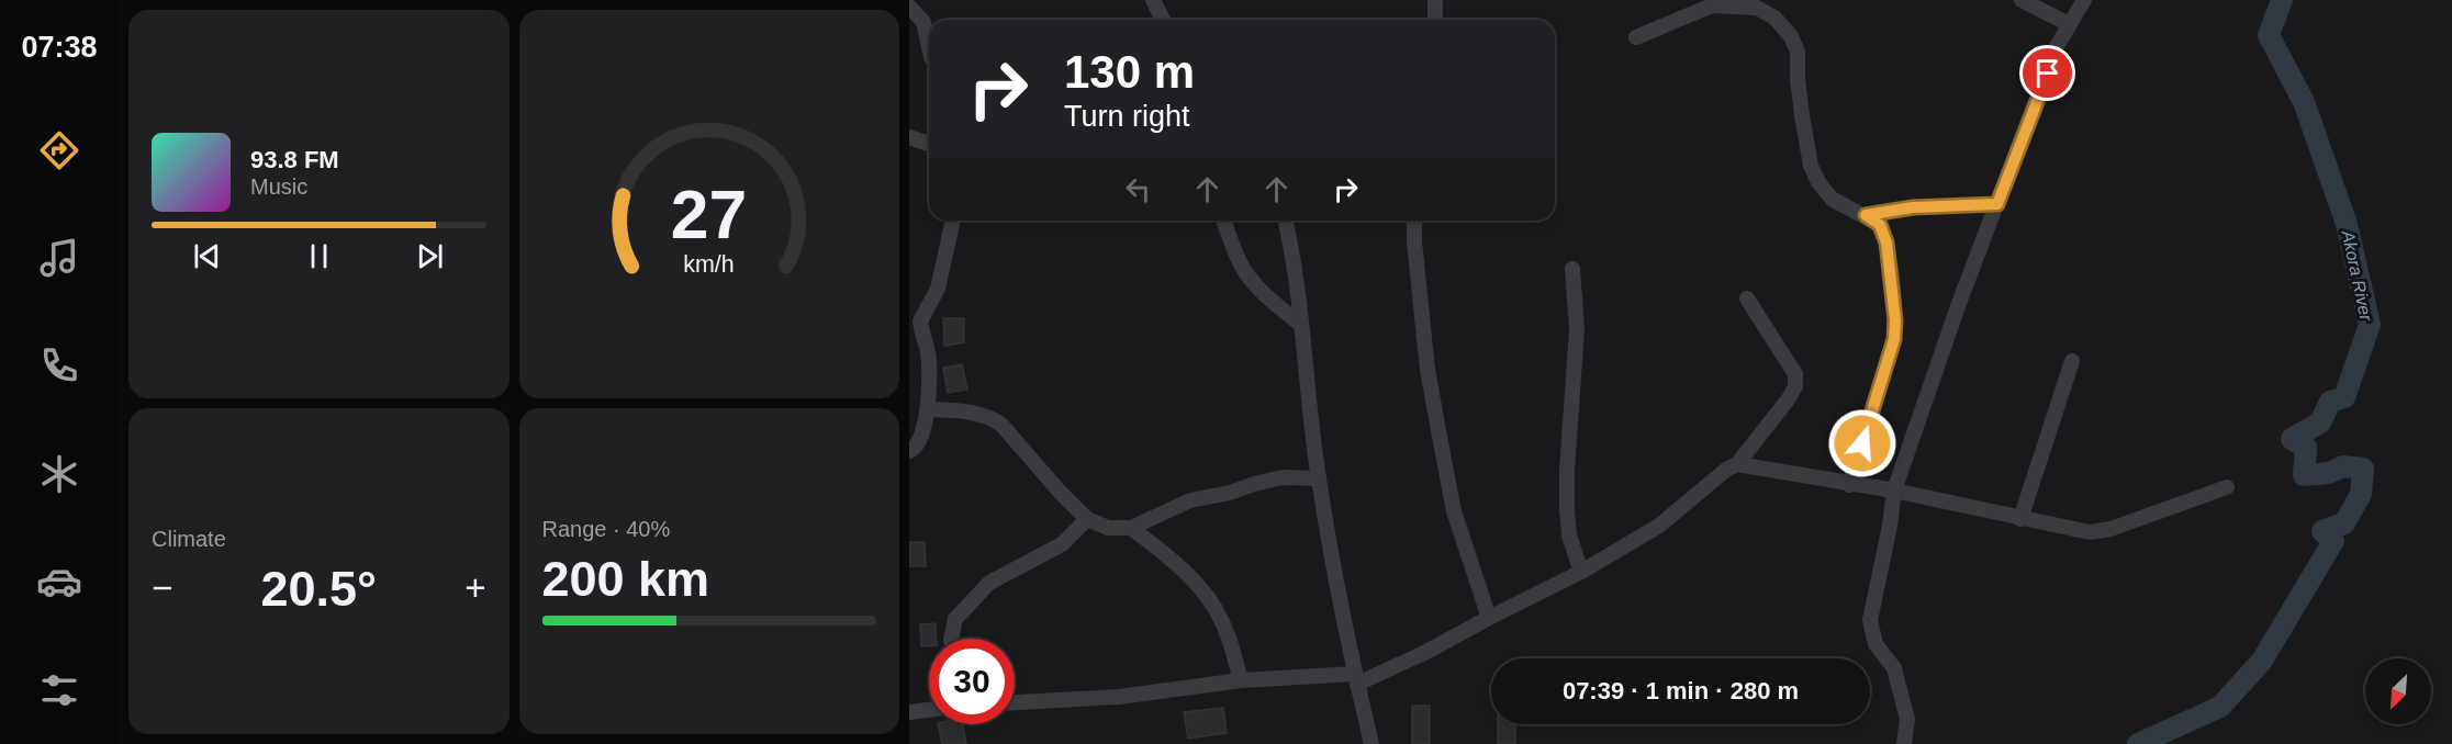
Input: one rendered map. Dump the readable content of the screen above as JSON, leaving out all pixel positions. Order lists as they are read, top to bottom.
{
  "water": ["Akora River"],
  "north": "bottom left",
  "page": {
    "tabs": "07:38",
    "turn": ["130 m", "Turn right"],
    "song": ["93.8 FM", "Music"],
    "tile": [
      "Climate",
      ["Range · 40%", "200 km"]
    ],
    "heat": ["−", "20.5°", "+"],
    "limit": "30",
    "trip": "07:39 · 1 min · 280 m",
    "gauge": ["27", "km/h"]
  }
}
